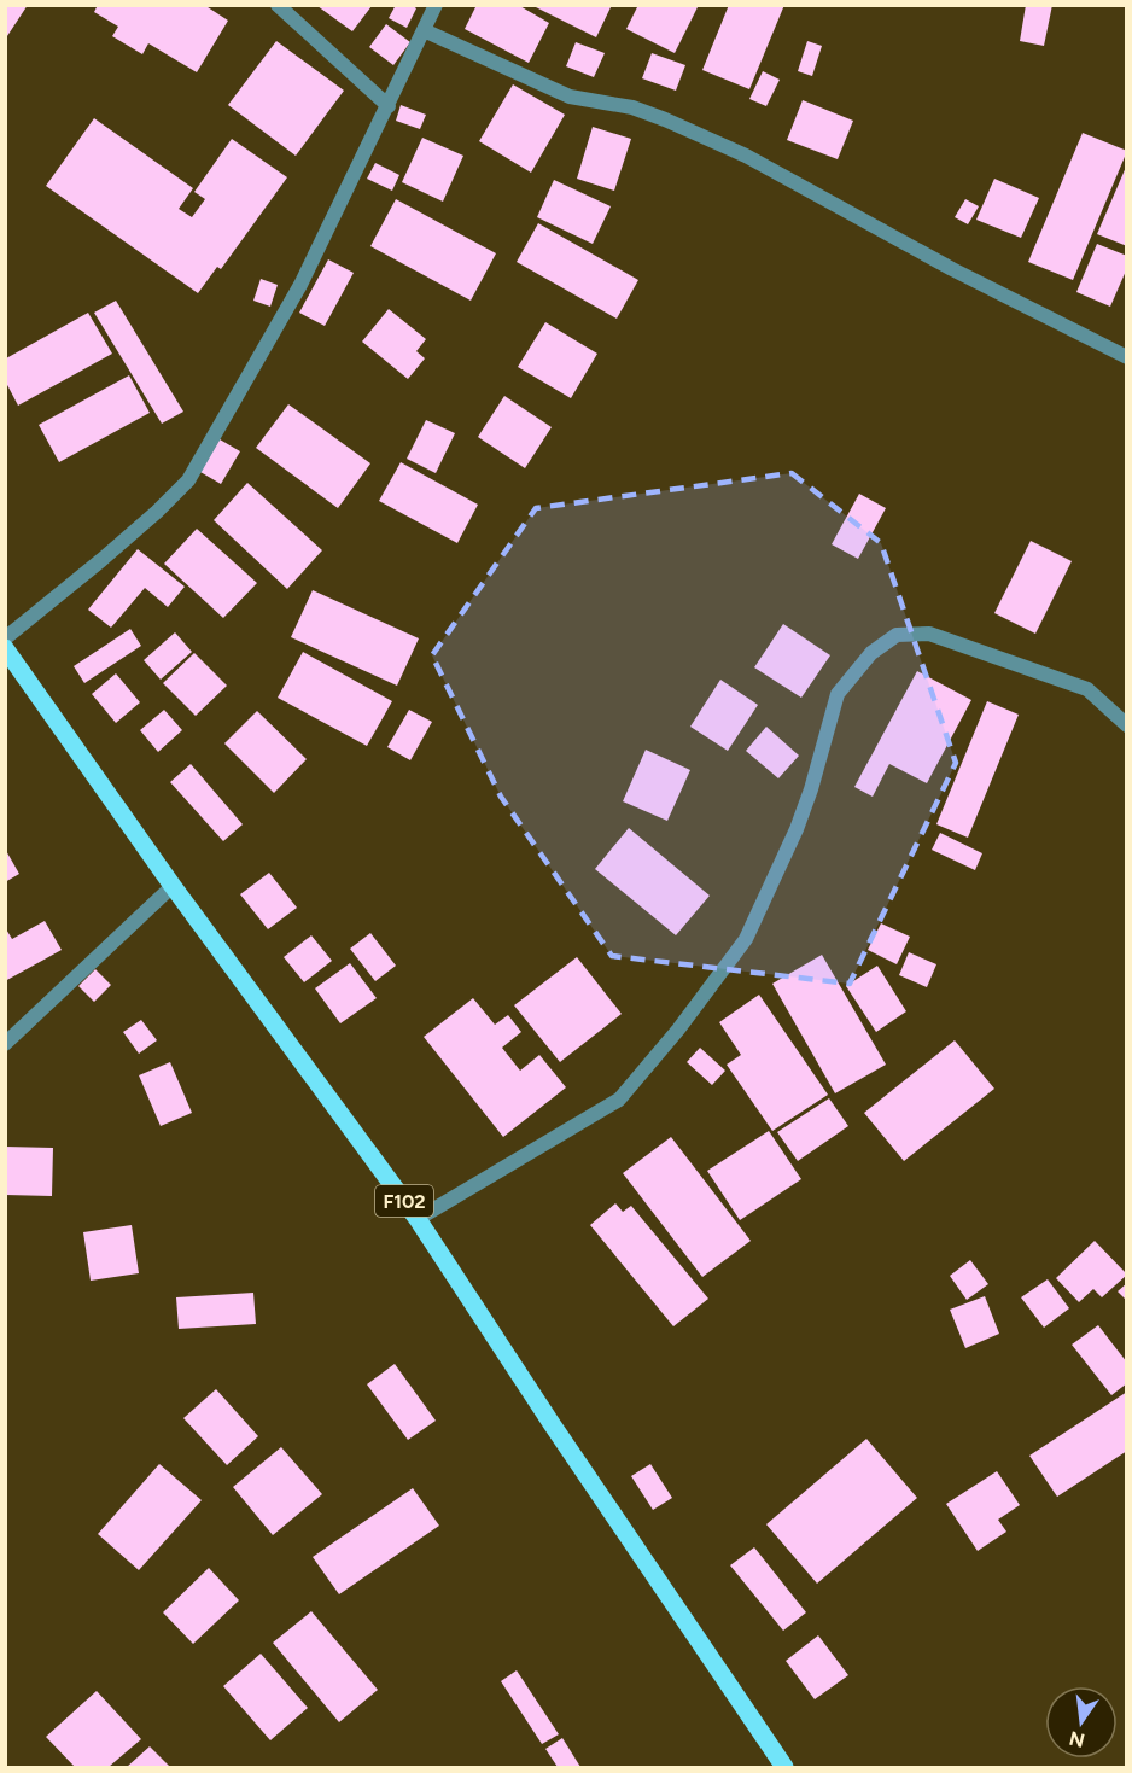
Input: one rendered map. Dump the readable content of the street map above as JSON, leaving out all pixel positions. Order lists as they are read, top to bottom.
{
  "streets": {
    "main road": ["F102"]
  },
  "north": "bottom"
}
